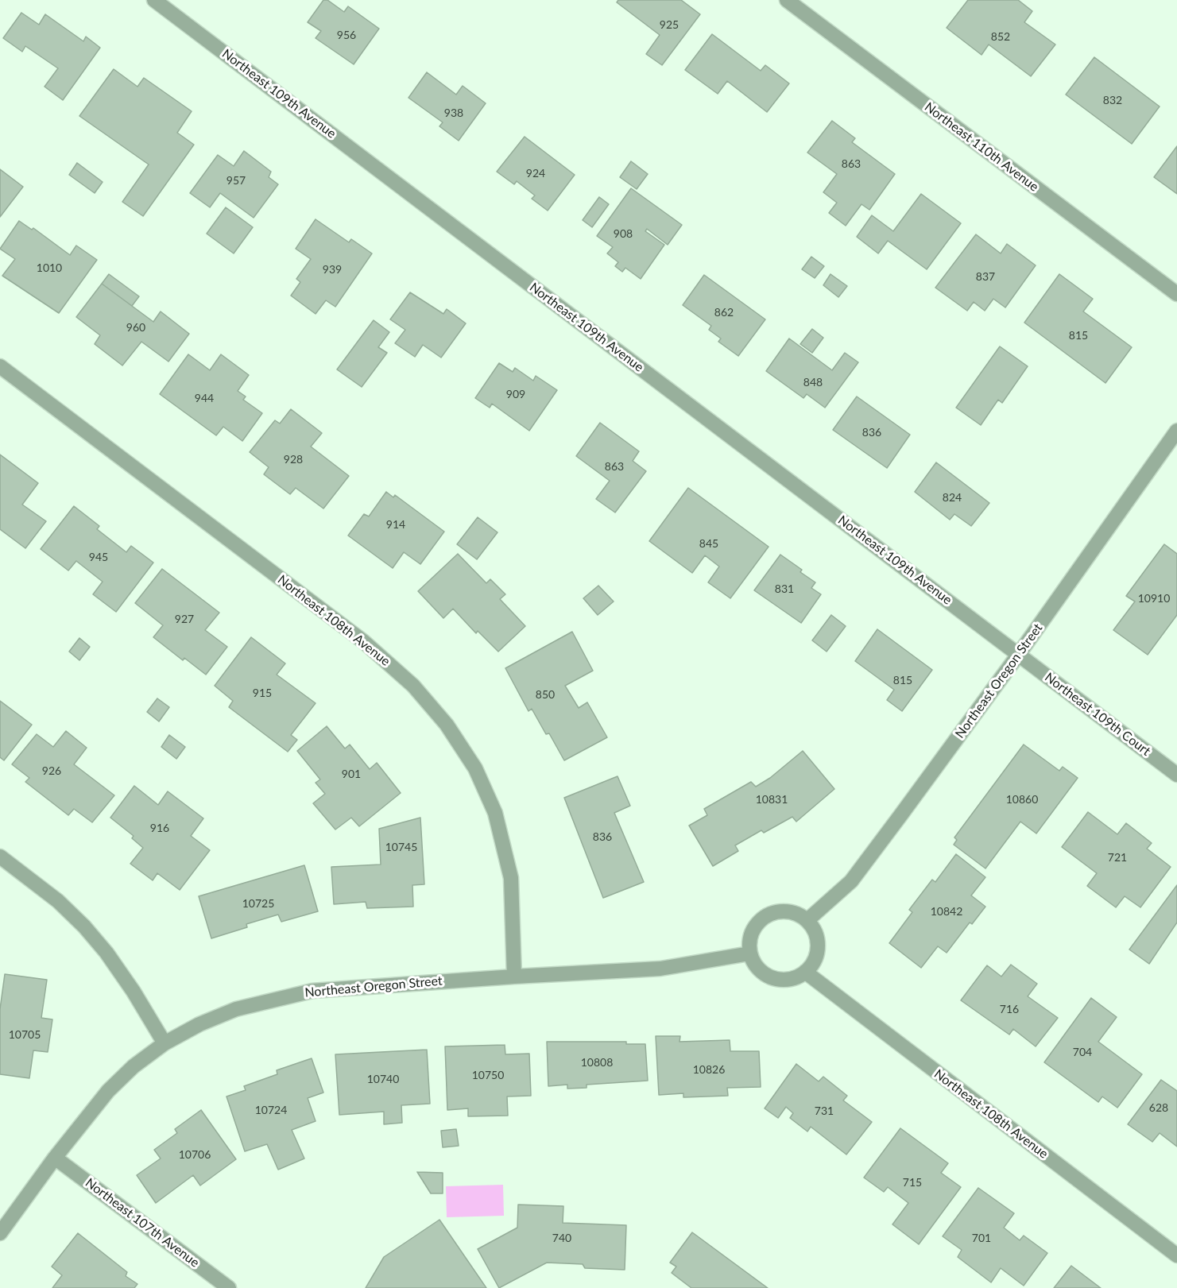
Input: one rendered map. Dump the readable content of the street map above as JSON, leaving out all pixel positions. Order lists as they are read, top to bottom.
{
  "streets": {
    "street": [
      "Northeast 109th Avenue",
      "Northeast 110th Avenue",
      "Northeast 108th Avenue",
      "Northeast Oregon Street",
      "Northeast 109th Court",
      "Northeast 107th Avenue"
    ]
  },
  "crossings": [
    ["Northeast 109th Avenue", "Northeast Oregon Street"],
    ["Northeast 109th Avenue", "Northeast 109th Court"],
    ["Northeast 108th Avenue", "Northeast Oregon Street"],
    ["Northeast Oregon Street", "Northeast 109th Court"],
    ["Northeast Oregon Street", "Northeast 107th Avenue"]
  ],
  "house_numbers": [
    "925",
    "956",
    "852",
    "832",
    "938",
    "863",
    "924",
    "957",
    "908",
    "1010",
    "939",
    "837",
    "862",
    "960",
    "815",
    "848",
    "909",
    "944",
    "836",
    "928",
    "863",
    "824",
    "914",
    "845",
    "945",
    "831",
    "10910",
    "927",
    "815",
    "915",
    "850",
    "926",
    "901",
    "10831",
    "10860",
    "916",
    "836",
    "10745",
    "721",
    "10725",
    "10842",
    "716",
    "10705",
    "704",
    "10808",
    "10826",
    "10750",
    "10740",
    "628",
    "10724",
    "731",
    "10706",
    "715",
    "740",
    "701"
  ]
}
